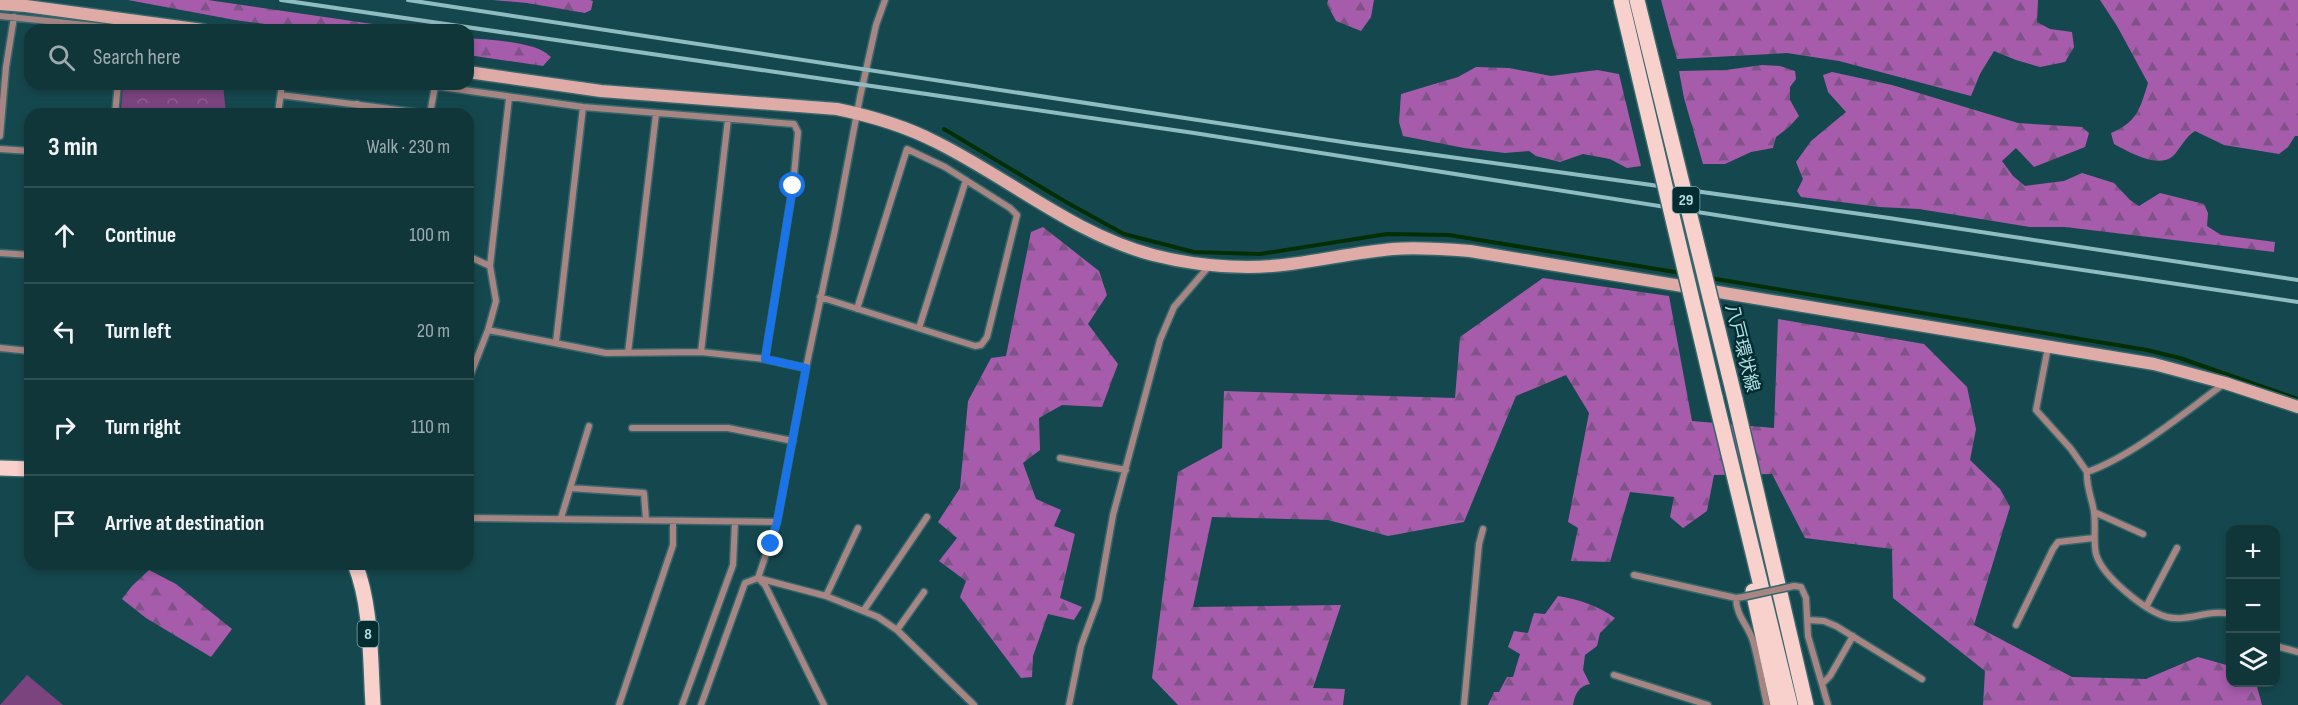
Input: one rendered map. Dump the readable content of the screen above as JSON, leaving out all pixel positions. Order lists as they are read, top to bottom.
{
  "streets": {
    "main road": ["29", "八戸環状線", "8"]
  },
  "crossings": [
    ["29", "八戸環状線"]
  ],
  "page": {
    "search": "Search here",
    "heading": ["3 min", "Walk · 230 m"],
    "list": [
      ["Continue", "100 m"],
      ["Turn left", "20 m"],
      ["Turn right", "110 m"],
      "Arrive at destination"
    ],
    "map_buttons": ["+", "−"]
  }
}
